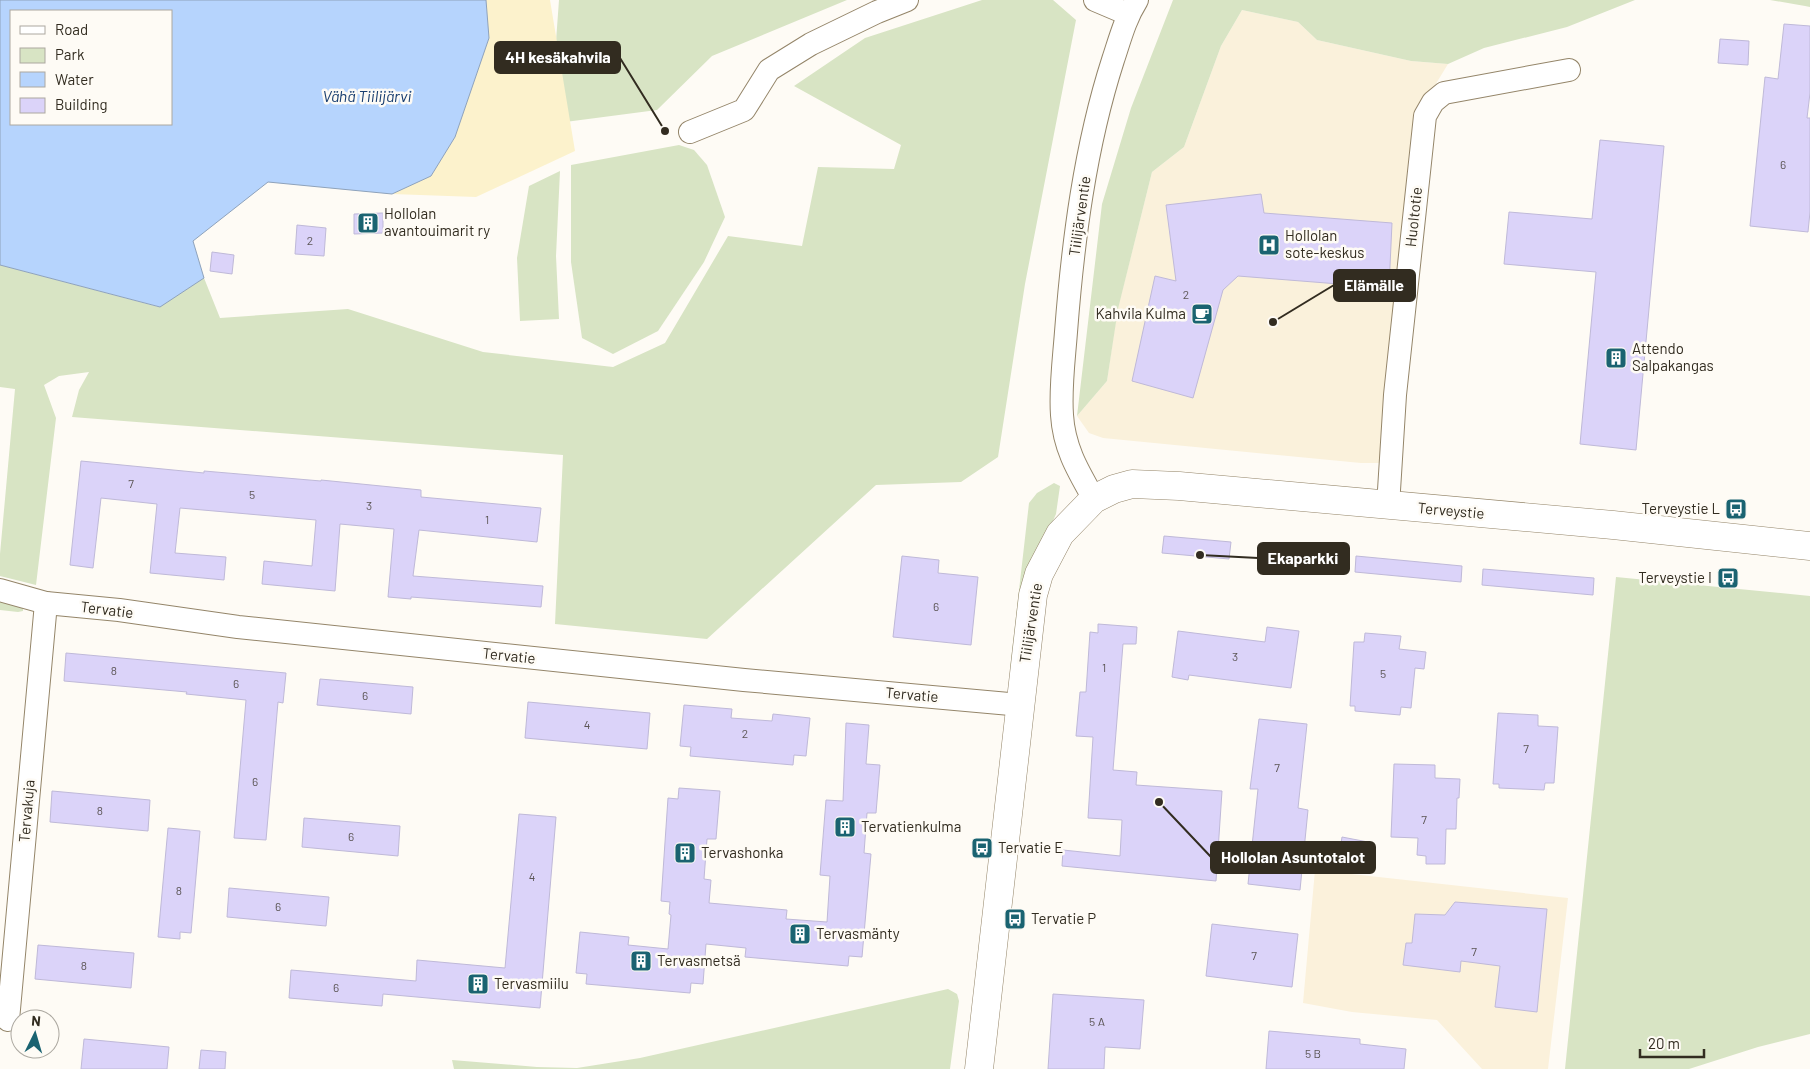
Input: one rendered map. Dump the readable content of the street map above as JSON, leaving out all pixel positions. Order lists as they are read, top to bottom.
{
  "streets": {
    "main road": ["Tiilijärventie", "Terveystie"],
    "street": ["Huoltotie", "Tervatie", "Tervakuja"]
  },
  "crossings": [
    ["Tiilijärventie", "Terveystie"],
    ["Tiilijärventie", "Tervatie"],
    ["Huoltotie", "Terveystie"],
    ["Tervatie", "Tervakuja"]
  ],
  "water": ["Vähä Tiilijärvi"],
  "places": {
    "other": [
      "4H kesäkahvila",
      "Elämälle",
      "Ekaparkki",
      "Hollolan Asuntotalot"
    ],
    "building": [
      "Hollolan avantouimarit ry",
      "Attendo Salpakangas",
      "Tervatienkulma",
      "Tervashonka",
      "Tervasmänty",
      "Tervasmetsä",
      "Tervasmiilu"
    ],
    "hospital": ["Hollolan sote-keskus"],
    "cafe": ["Kahvila Kulma"],
    "bus stop": [
      "Terveystie L",
      "Terveystie I",
      "Tervatie E",
      "Tervatie P"
    ]
  },
  "house_numbers": [
    "6",
    "2",
    "2",
    "7",
    "5",
    "3",
    "1",
    "6",
    "3",
    "1",
    "8",
    "5",
    "6",
    "6",
    "4",
    "2",
    "7",
    "7",
    "6",
    "8",
    "7",
    "6",
    "4",
    "8",
    "6",
    "7",
    "7",
    "8",
    "6",
    "5 A",
    "5 B"
  ],
  "legend": [
    "Road",
    "Park",
    "Water",
    "Building"
  ],
  "scale_bar": "20 m",
  "north": "top"
}
